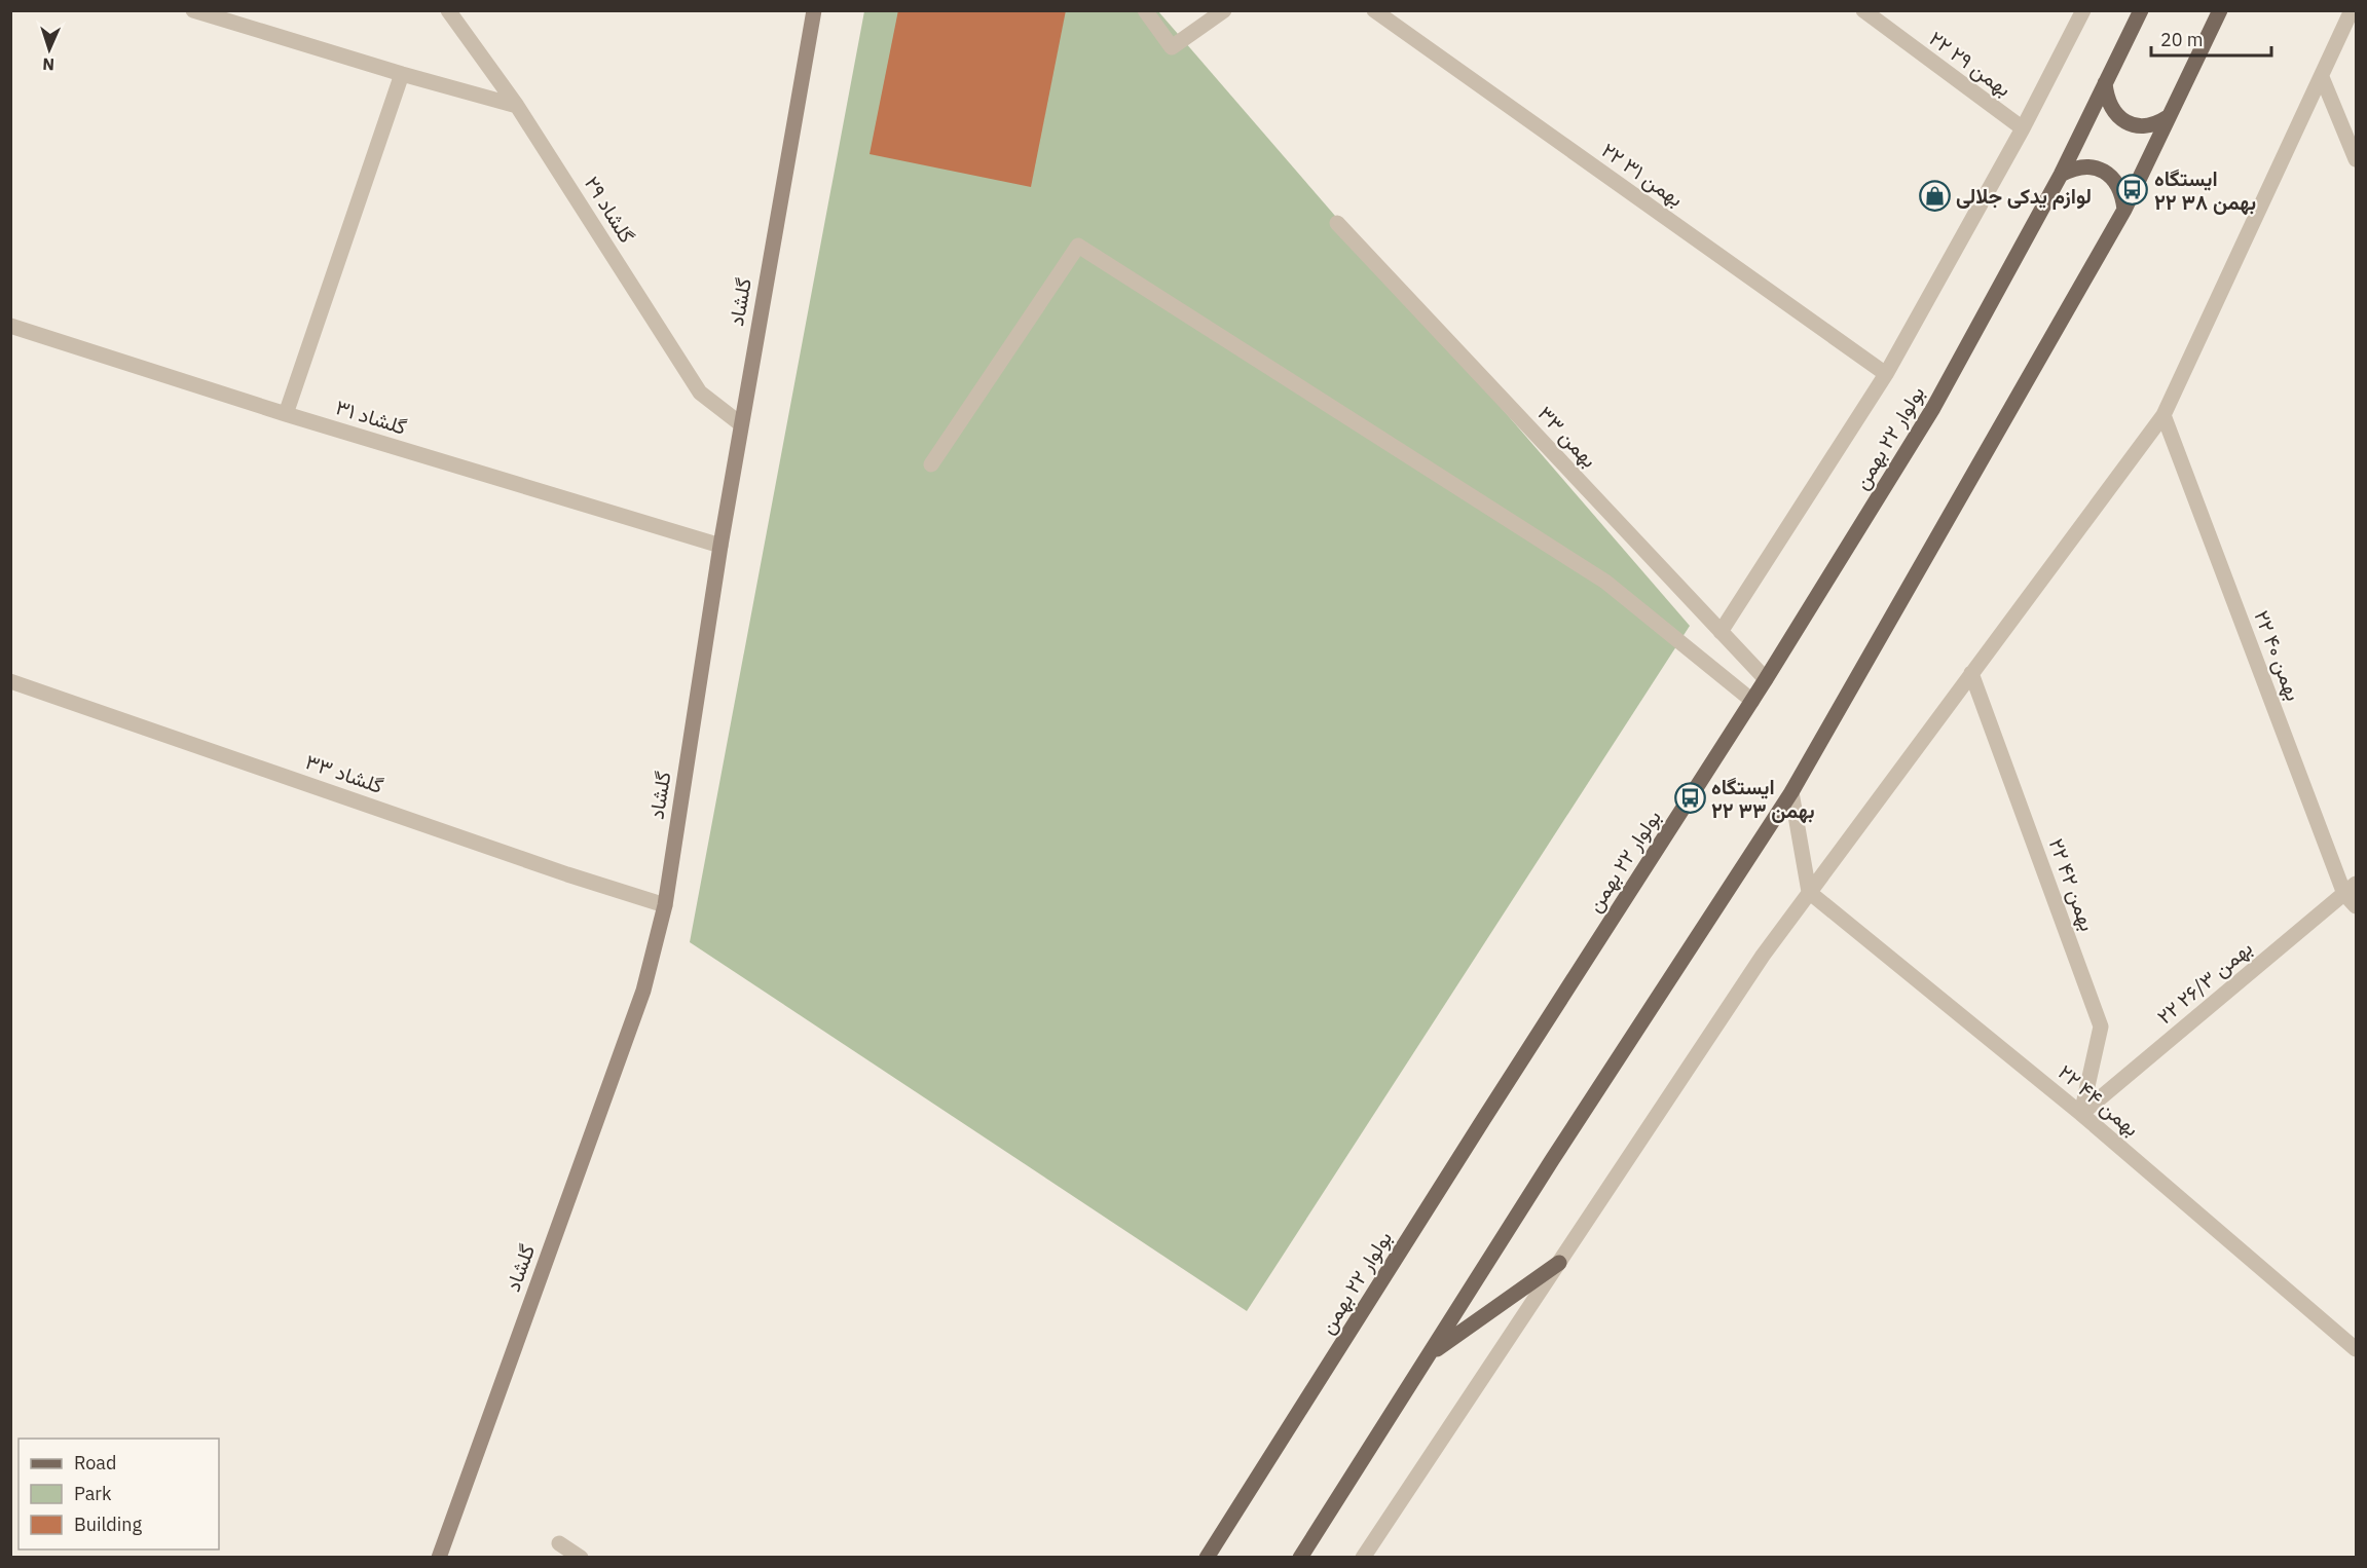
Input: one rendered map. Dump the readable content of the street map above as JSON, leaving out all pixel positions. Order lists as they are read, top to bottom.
{
  "streets": {
    "main road": ["بولوار ۲۲ بهمن"],
    "street": [
      "۲۲ بهمن ۲۹",
      "۲۲ بهمن ۳۱",
      "گلشاد ۲۹",
      "گلشاد",
      "گلشاد ۳۱",
      "بهمن ۳۳",
      "۲۲ بهمن ۴۰",
      "گلشاد ۳۳",
      "۲۲ بهمن ۴۲",
      "۲۲ بهمن ۲۶/۳",
      "۲۲ بهمن ۴۴"
    ]
  },
  "crossings": [
    ["گلشاد ۲۹", "گلشاد"],
    ["گلشاد", "گلشاد ۳۱"],
    ["گلشاد", "گلشاد ۳۳"],
    ["بهمن ۳۳", "بولوار ۲۲ بهمن"],
    ["۲۲ بهمن ۴۰", "۲۲ بهمن ۲۶/۳"],
    ["۲۲ بهمن ۴۲", "۲۲ بهمن ۲۶/۳"],
    ["۲۲ بهمن ۴۲", "۲۲ بهمن ۴۴"],
    ["۲۲ بهمن ۲۶/۳", "۲۲ بهمن ۴۴"]
  ],
  "places": {
    "bus stop": ["ایستگاه ۲۲ بهمن ۳۸", "ایستگاه ۲۲ بهمن ۳۳"],
    "shop": ["لوازم یدکی جلالی"]
  },
  "legend": ["Road", "Park", "Building"],
  "scale_bar": "20 m",
  "north": "bottom"
}
